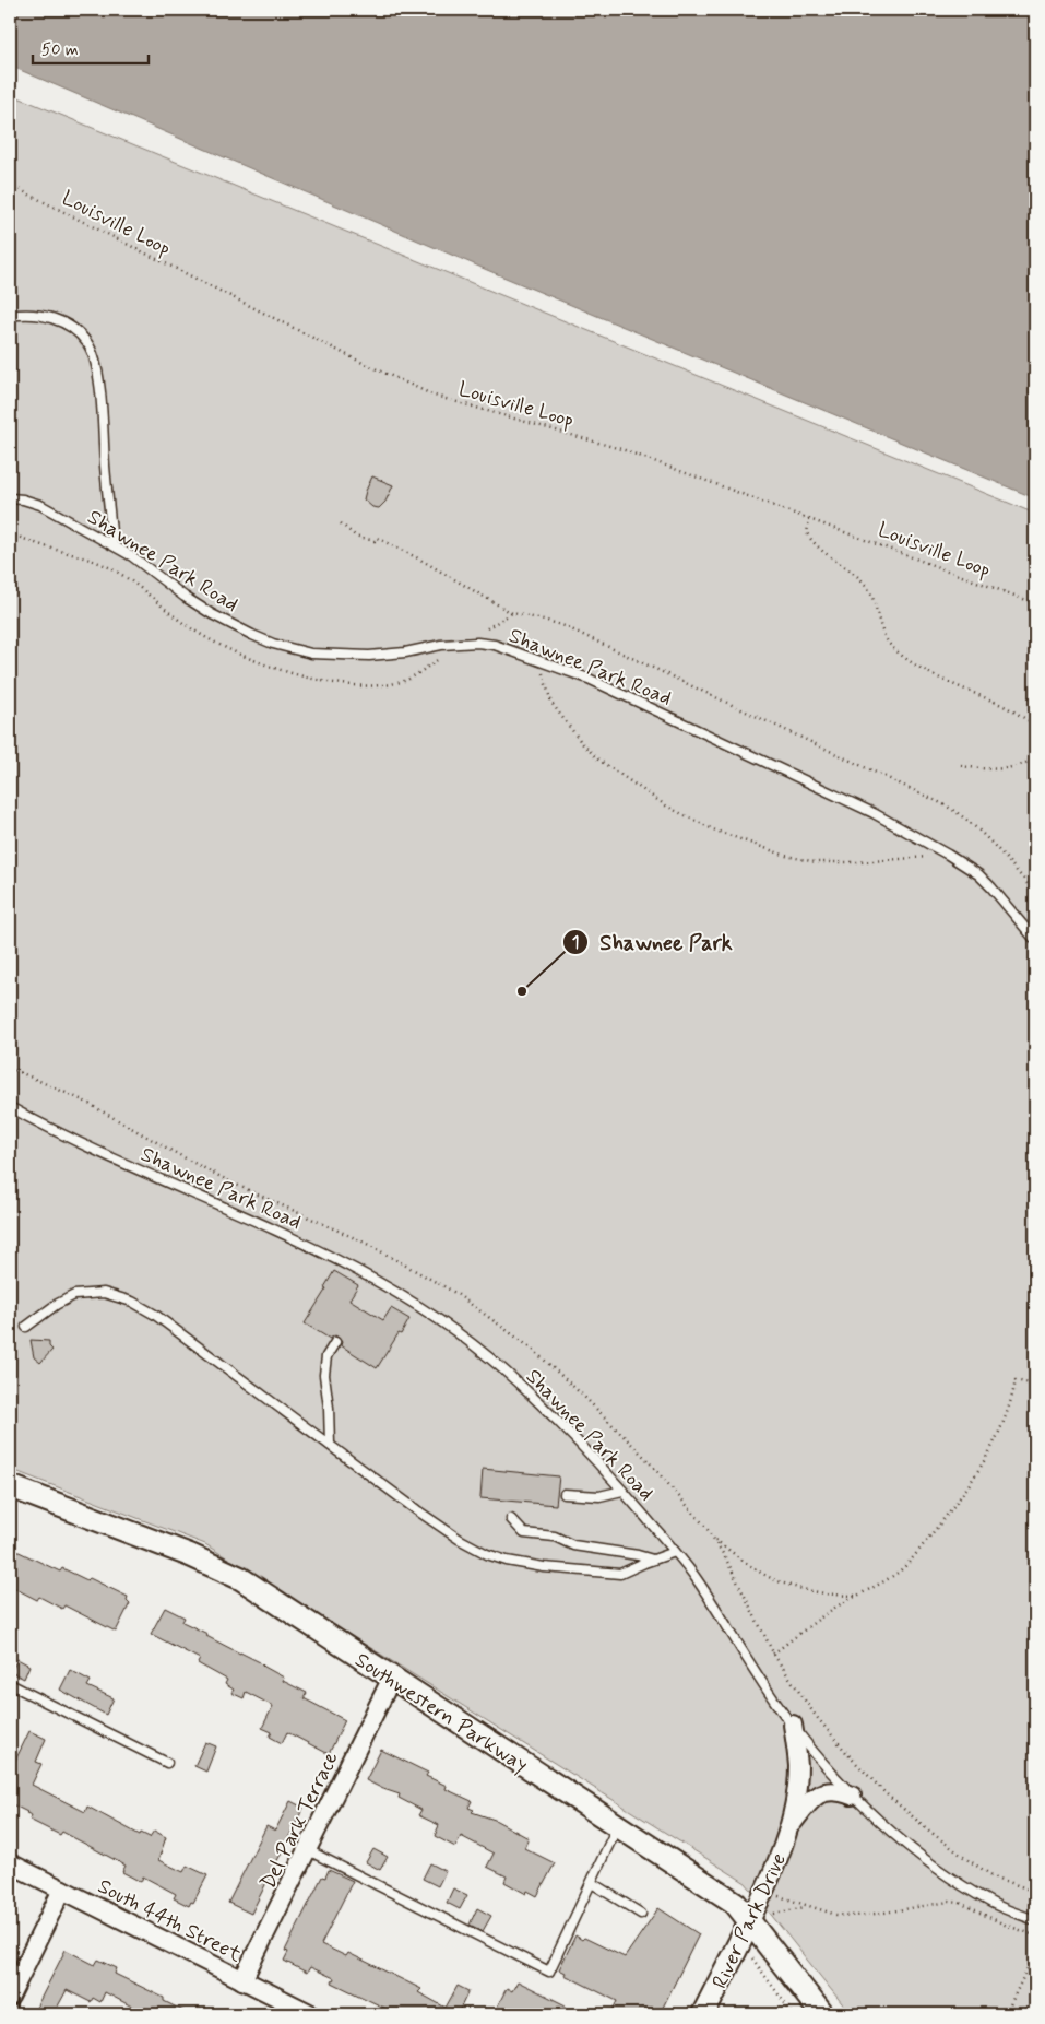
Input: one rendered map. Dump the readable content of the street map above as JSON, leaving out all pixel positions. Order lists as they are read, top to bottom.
{
  "streets": {
    "street": [
      "Southwestern Parkway",
      "Del Park Terrace",
      "South 44th Street",
      "River Park Drive"
    ],
    "lane": ["Shawnee Park Road"],
    "path": ["Louisville Loop"]
  },
  "crossings": [
    ["Shawnee Park Road", "River Park Drive"],
    ["Southwestern Parkway", "Del Park Terrace"],
    ["Southwestern Parkway", "River Park Drive"],
    ["Del Park Terrace", "South 44th Street"]
  ],
  "places": ["Shawnee Park"],
  "scale_bar": "50 m"
}
